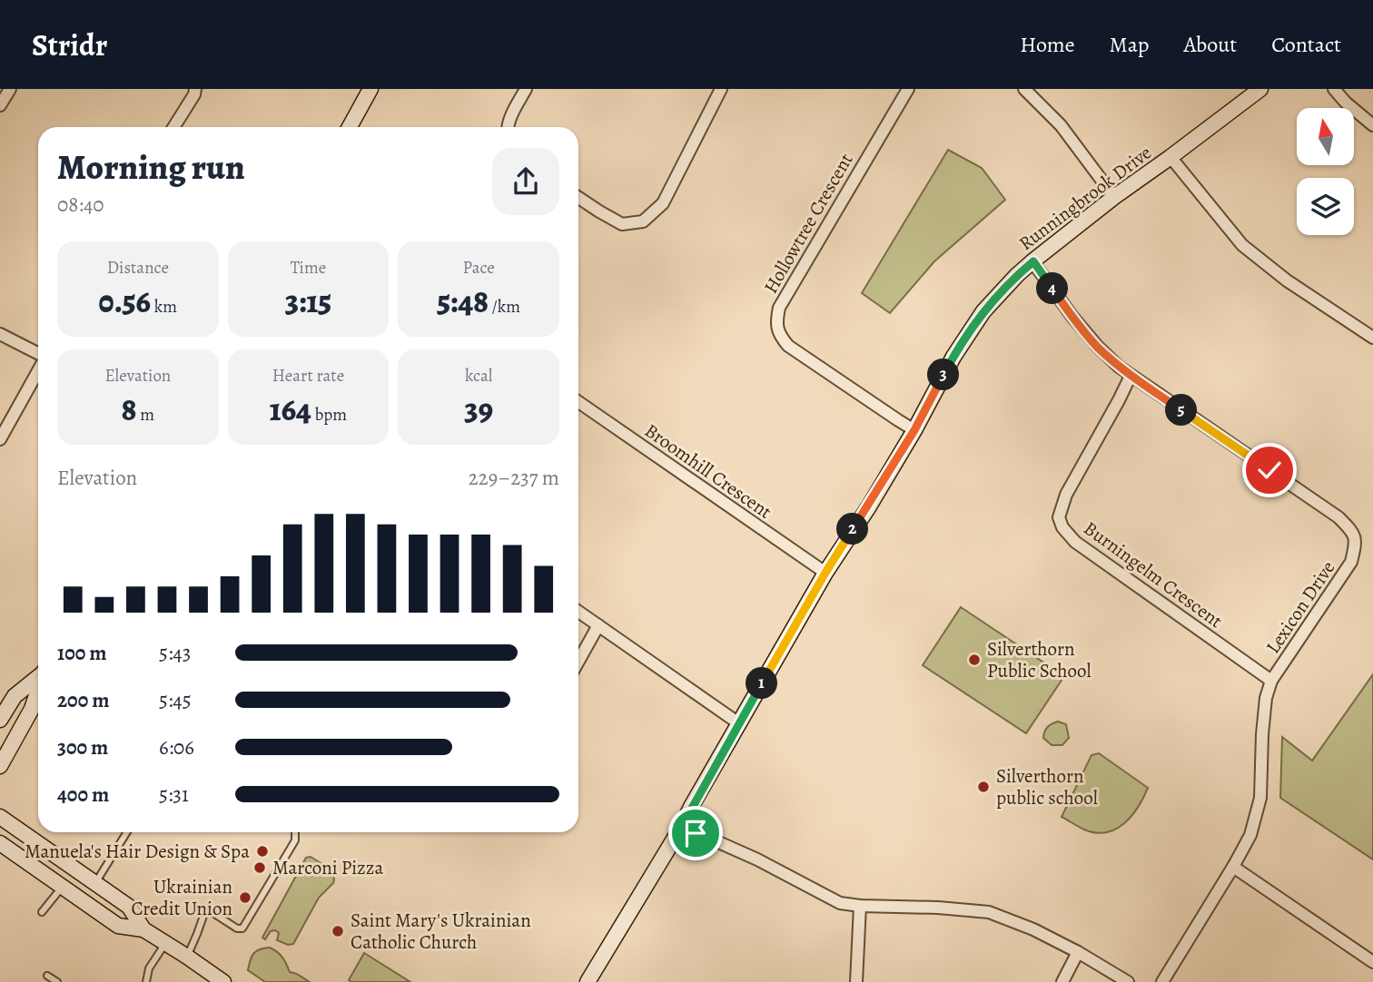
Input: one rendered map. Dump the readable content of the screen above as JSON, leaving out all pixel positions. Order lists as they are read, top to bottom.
{
  "streets": {
    "street": [
      "Runningbrook Drive",
      "Hollowtree Crescent",
      "Broomhill Crescent",
      "Burningelm Crescent",
      "Lexicon Drive"
    ]
  },
  "crossings": [
    ["Runningbrook Drive", "Hollowtree Crescent"],
    ["Runningbrook Drive", "Broomhill Crescent"],
    ["Runningbrook Drive", "Lexicon Drive"],
    ["Burningelm Crescent", "Lexicon Drive"]
  ],
  "places": [
    "Silverthorn Public School",
    "Silverthorn public school",
    "Manuela's Hair Design & Spa",
    "Marconi Pizza",
    "Ukrainian Credit Union",
    "Saint Mary's Ukrainian Catholic Church"
  ],
  "north": "top",
  "page": {
    "header": "Stridr",
    "nav": [
      "Home",
      "Map",
      "About",
      "Contact"
    ],
    "heading": ["Morning run", "08:40"],
    "stats": [
      ["Distance", "0.56 km"],
      ["Time", "3:15"],
      ["Pace", "5:48 /km"],
      ["Elevation", "8 m"],
      ["Heart rate", "164 bpm"],
      ["kcal", "39"]
    ],
    "pins": [
      "4",
      "3",
      "5",
      "2",
      "1"
    ],
    "chart": ["Elevation", "229–237 m"],
    "list": [
      {
        "name": "100 m",
        "note": "5:43"
      },
      {
        "name": "200 m",
        "note": "5:45"
      },
      {
        "name": "300 m",
        "note": "6:06"
      },
      {
        "name": "400 m",
        "note": "5:31"
      }
    ]
  }
}
